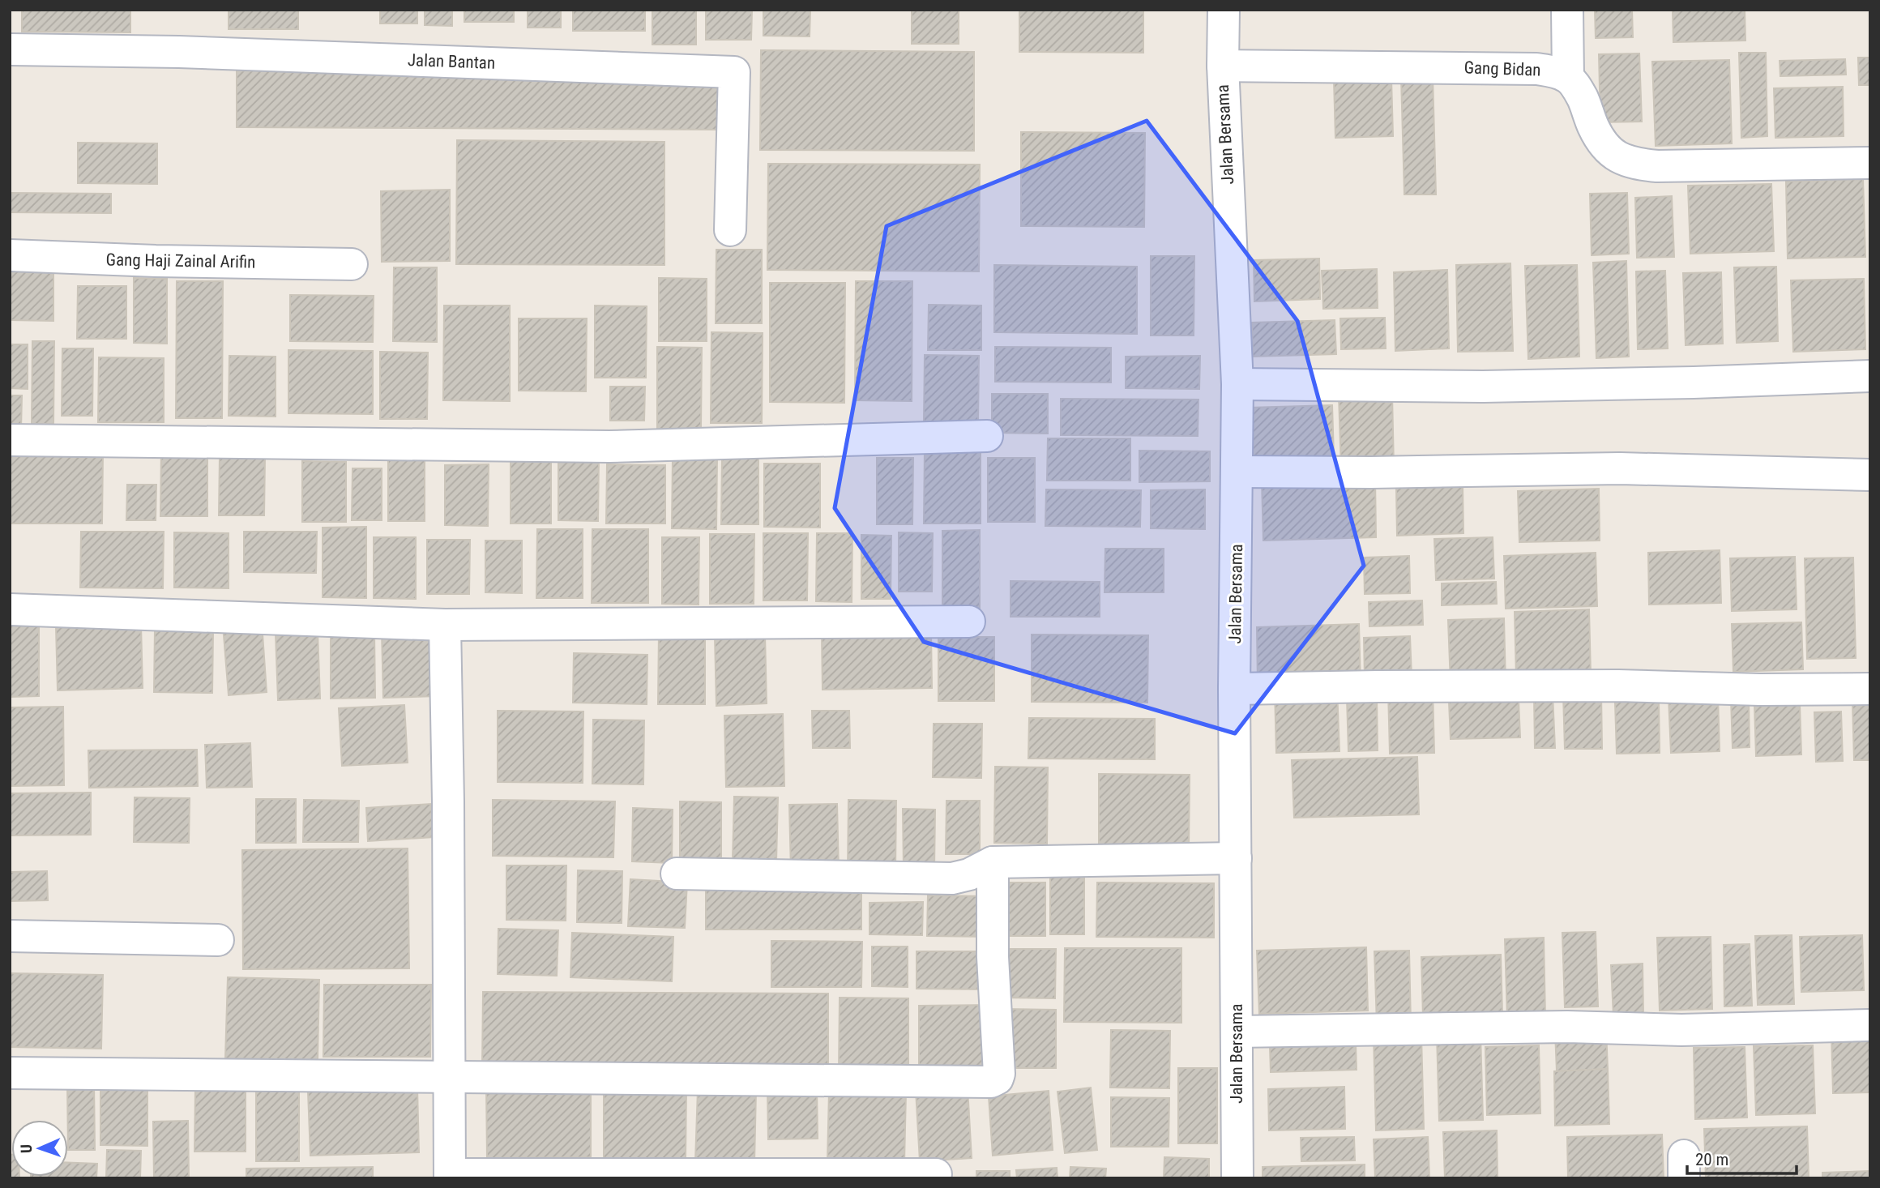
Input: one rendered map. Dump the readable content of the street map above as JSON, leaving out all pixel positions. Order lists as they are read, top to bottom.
{
  "streets": {
    "street": [
      "Jalan Bantan",
      "Gang Bidan",
      "Jalan Bersama",
      "Gang Haji Zainal Arifin"
    ]
  },
  "crossings": [
    ["Gang Bidan", "Jalan Bersama"]
  ],
  "scale_bar": "20 m",
  "north": "left"
}
